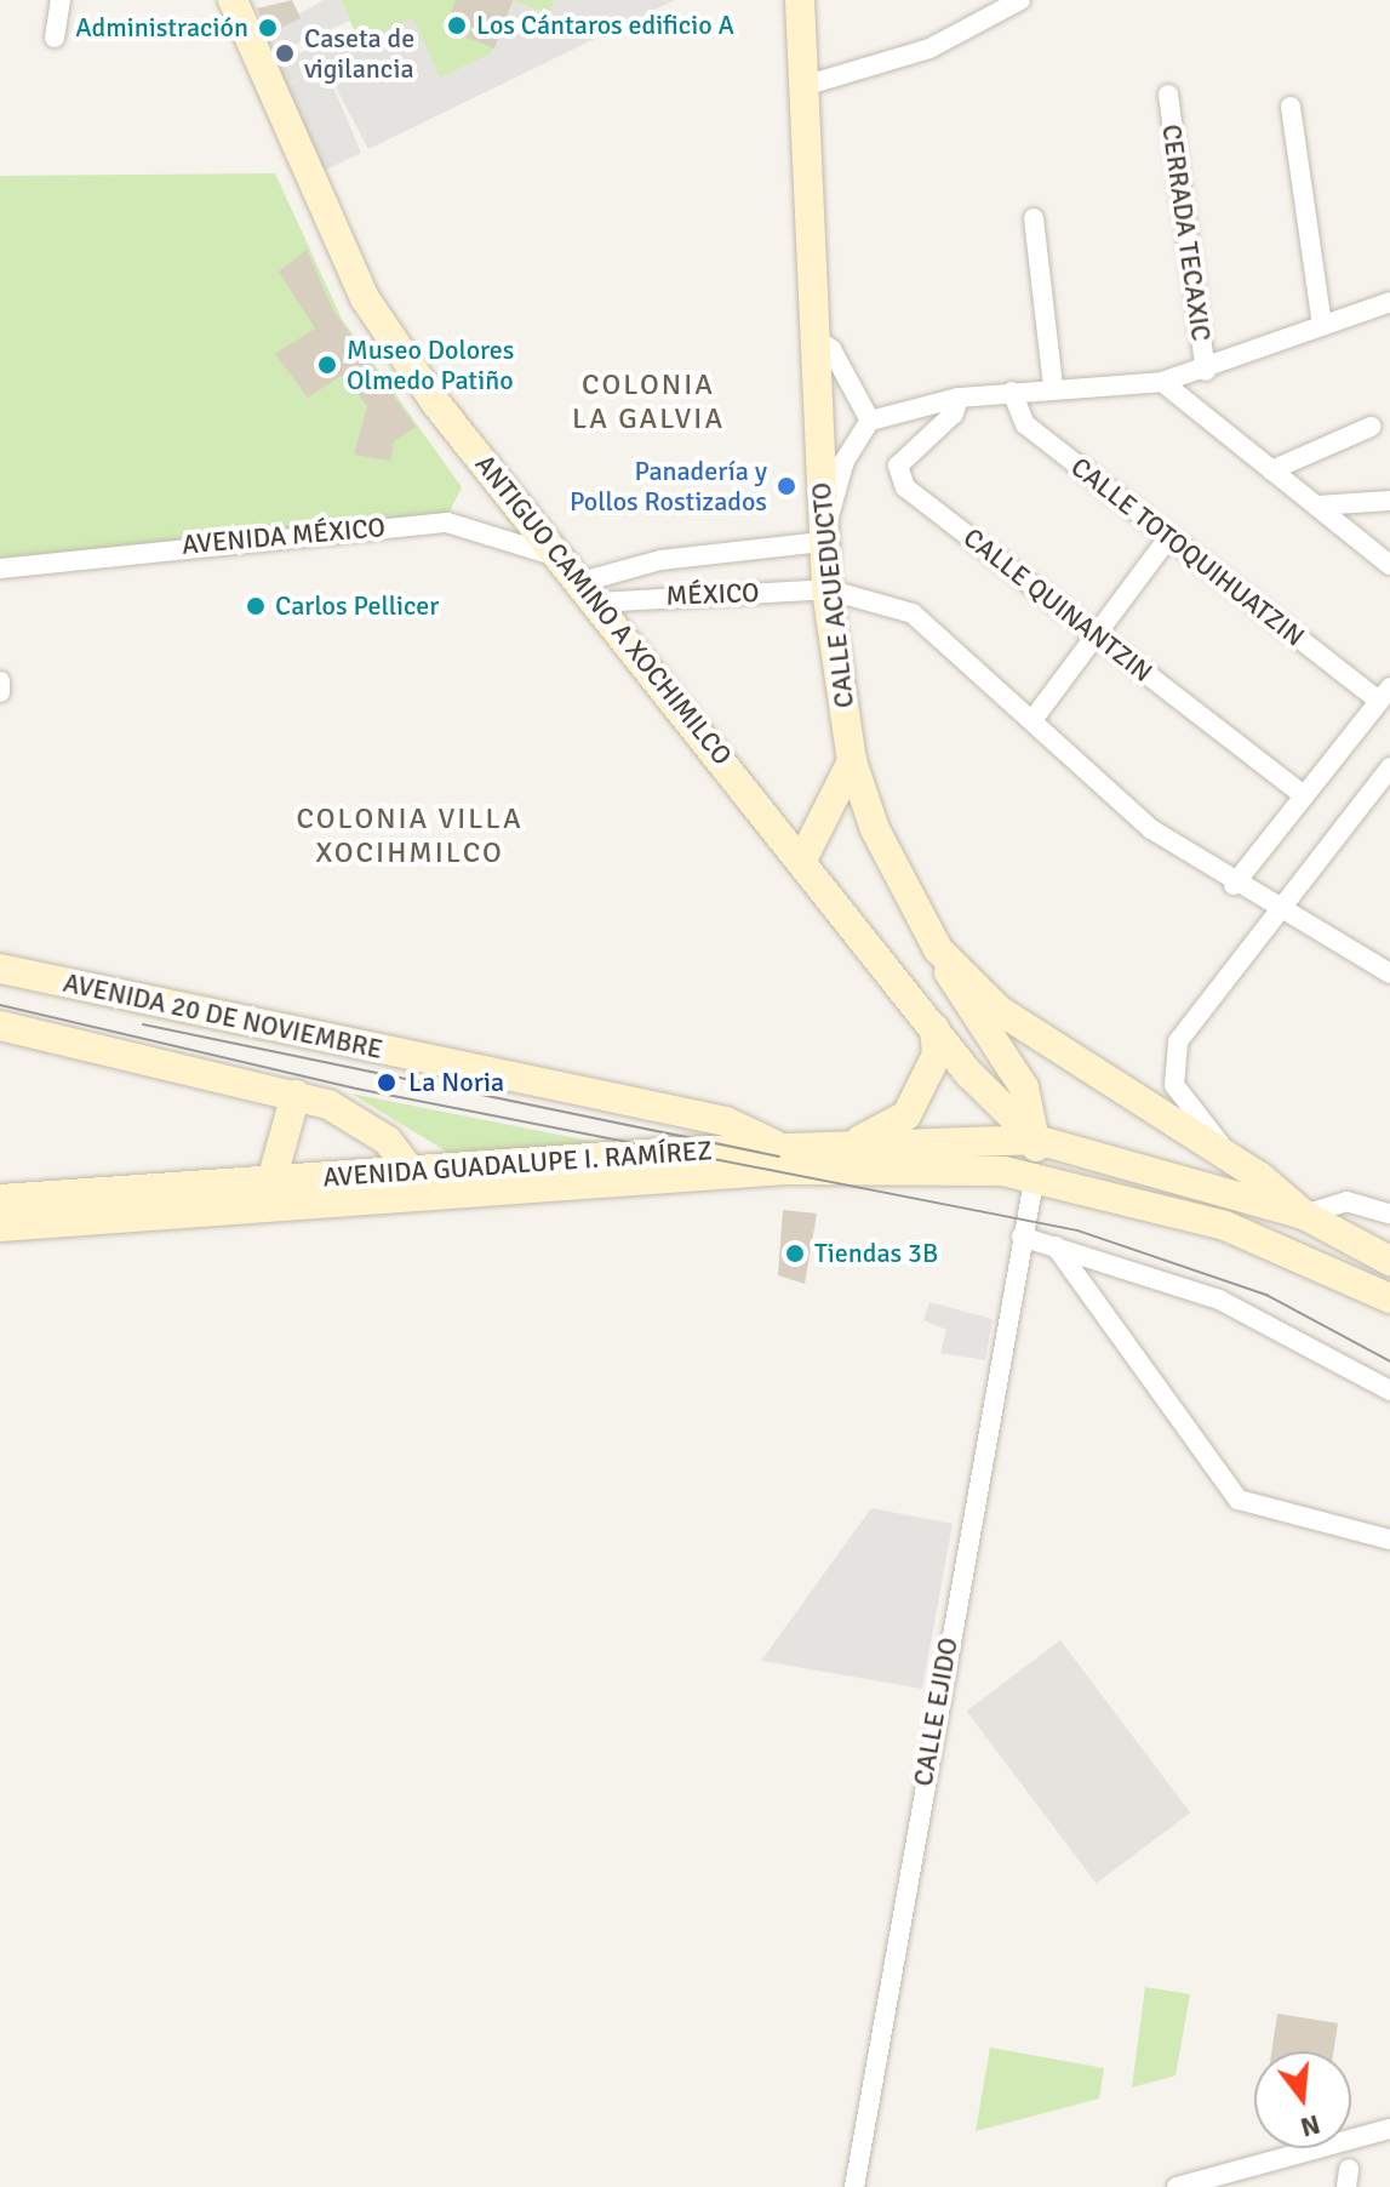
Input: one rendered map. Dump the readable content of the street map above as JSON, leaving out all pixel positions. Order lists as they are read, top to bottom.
{
  "streets": {
    "main road": [
      "CALLE ACUEDUCTO",
      "ANTIGUO CAMINO A XOCHIMILCO",
      "AVENIDA 20 DE NOVIEMBRE",
      "AVENIDA GUADALUPE I. RAMÍREZ"
    ],
    "street": [
      "CERRADA TECAXIC",
      "AVENIDA MÉXICO",
      "CALLE TOTOQUIHUATZIN",
      "MÉXICO",
      "CALLE QUINANTZIN",
      "CALLE EJIDO"
    ]
  },
  "crossings": [
    ["AVENIDA MÉXICO", "MÉXICO"],
    ["AVENIDA MÉXICO", "ANTIGUO CAMINO A XOCHIMILCO"],
    ["MÉXICO", "CALLE ACUEDUCTO"],
    ["MÉXICO", "ANTIGUO CAMINO A XOCHIMILCO"],
    ["ANTIGUO CAMINO A XOCHIMILCO", "AVENIDA GUADALUPE I. RAMÍREZ"],
    ["AVENIDA 20 DE NOVIEMBRE", "AVENIDA GUADALUPE I. RAMÍREZ"],
    ["AVENIDA GUADALUPE I. RAMÍREZ", "CALLE EJIDO"]
  ],
  "districts": ["COLONIA LA GALVIA", "COLONIA VILLA XOCIHMILCO"],
  "places": [
    "Los Cántaros edificio A",
    "Administración",
    "Caseta de vigilancia",
    "Museo Dolores Olmedo Patiño",
    "Panadería y Pollos Rostizados",
    "Carlos Pellicer",
    "La Noria",
    "Tiendas 3B"
  ],
  "north": "bottom"
}
